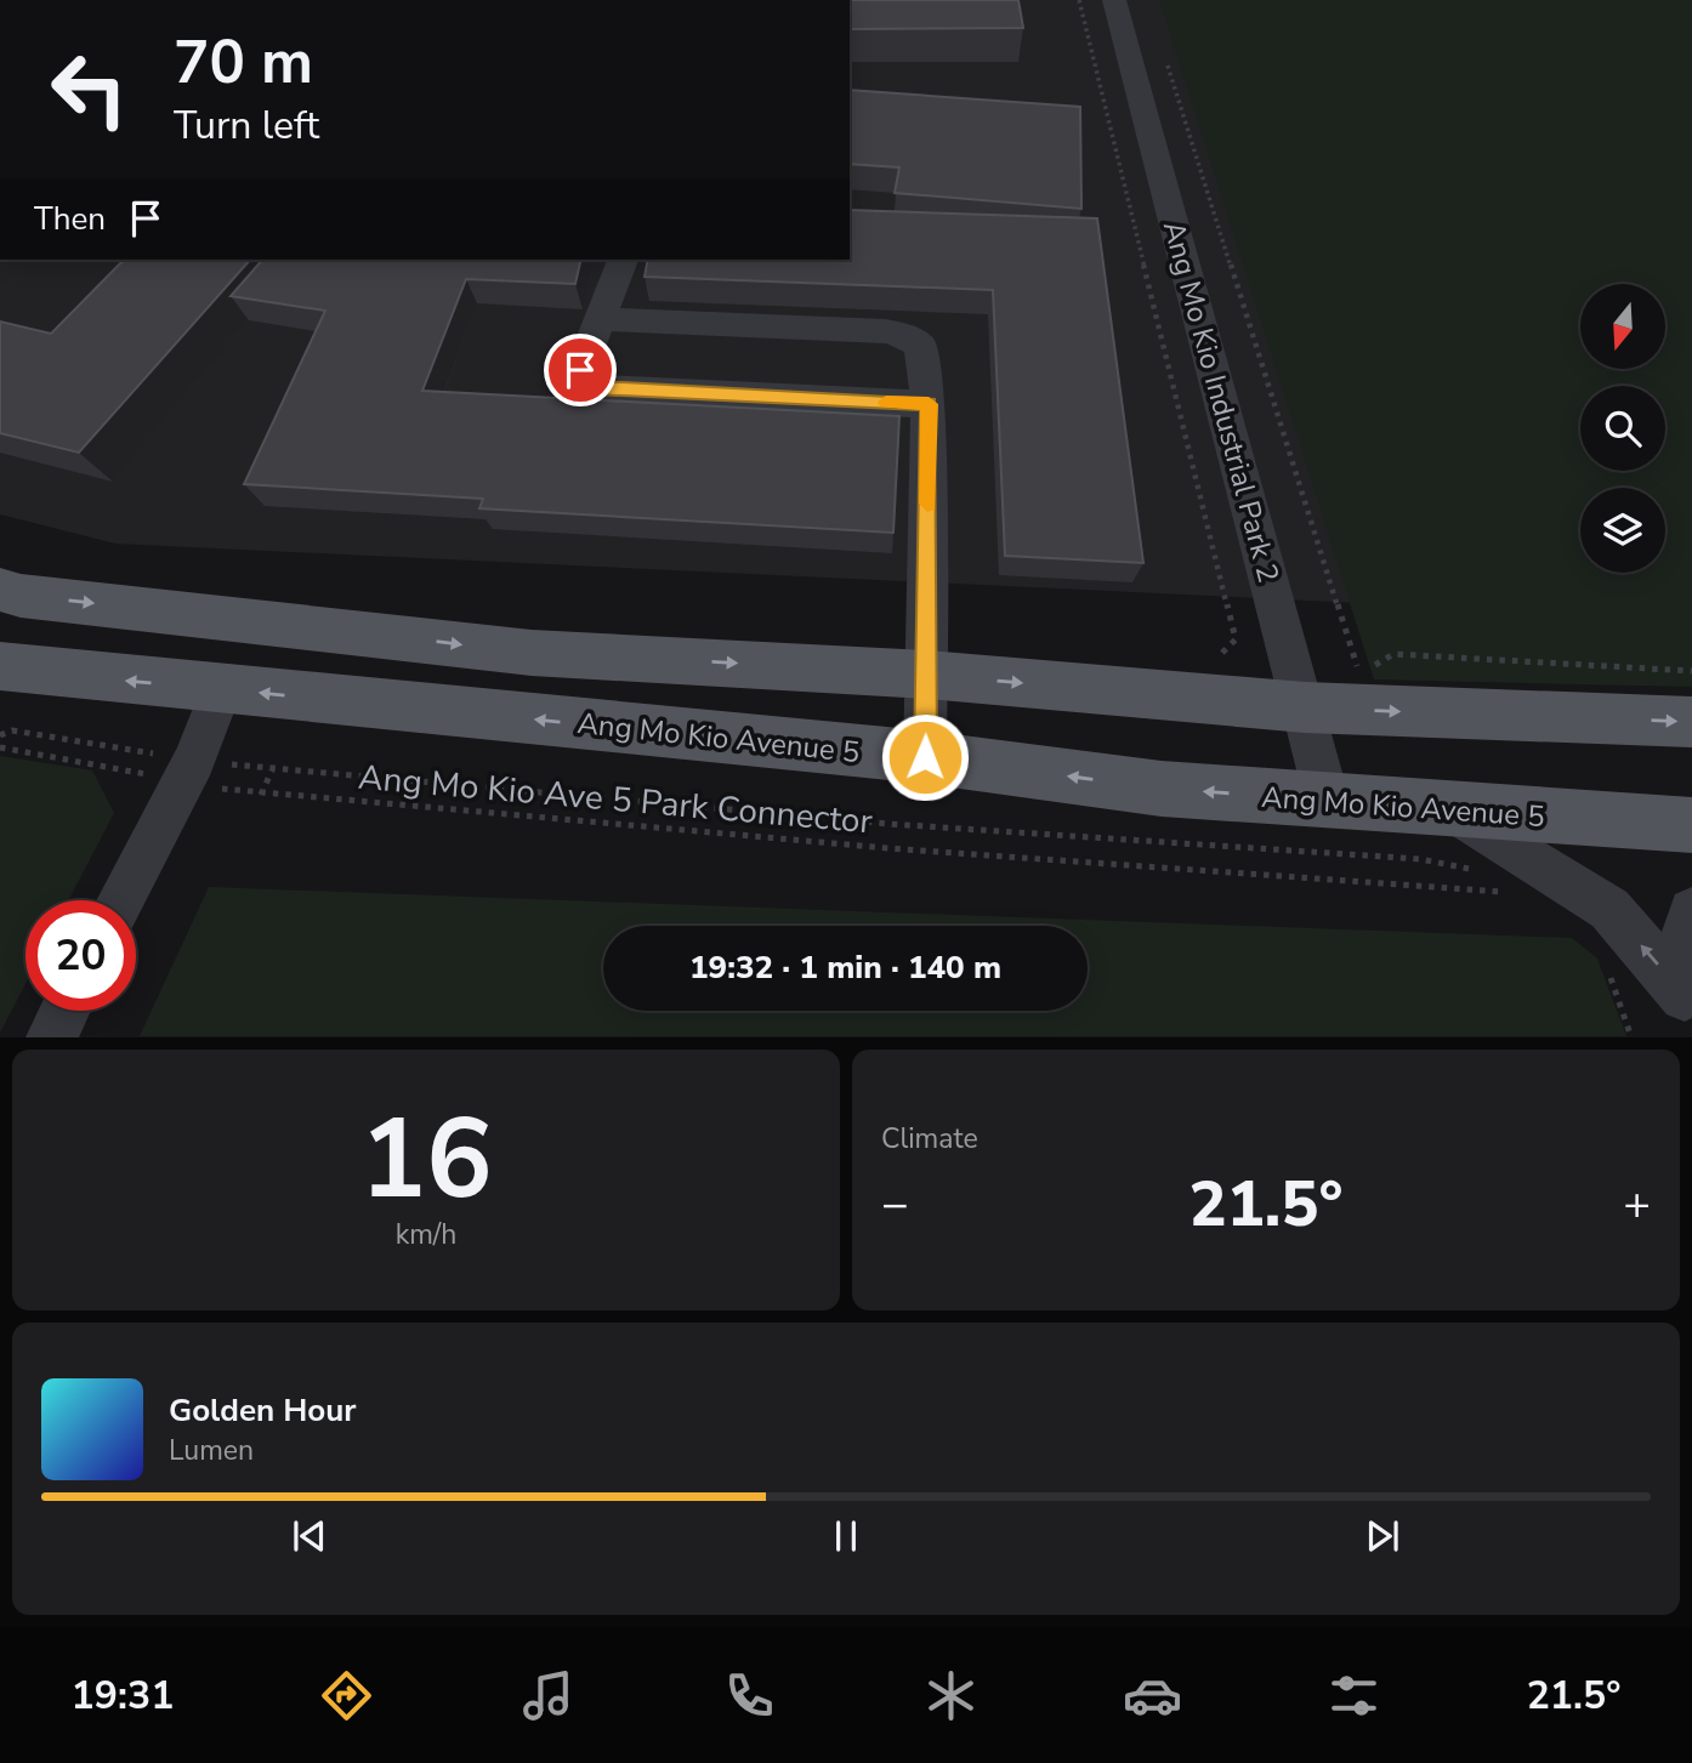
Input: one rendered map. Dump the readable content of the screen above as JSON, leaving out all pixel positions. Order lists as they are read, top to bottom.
{
  "streets": {
    "main road": ["Ang Mo Kio Avenue 5"],
    "street": ["Ang Mo Kio Industrial Park 2"],
    "path": ["Ang Mo Kio Ave 5 Park Connector"]
  },
  "crossings": [
    ["Ang Mo Kio Industrial Park 2", "Ang Mo Kio Avenue 5"]
  ],
  "north": "bottom",
  "page": {
    "turn": ["70 m", "Turn left"],
    "then": "Then",
    "limit": "20",
    "trip": "19:32 · 1 min · 140 m",
    "tile": [
      ["16", "km/h"],
      "Climate"
    ],
    "heat": ["−", "21.5°", "+"],
    "song": ["Golden Hour", "Lumen"],
    "tabs": ["19:31", "21.5°"]
  }
}
